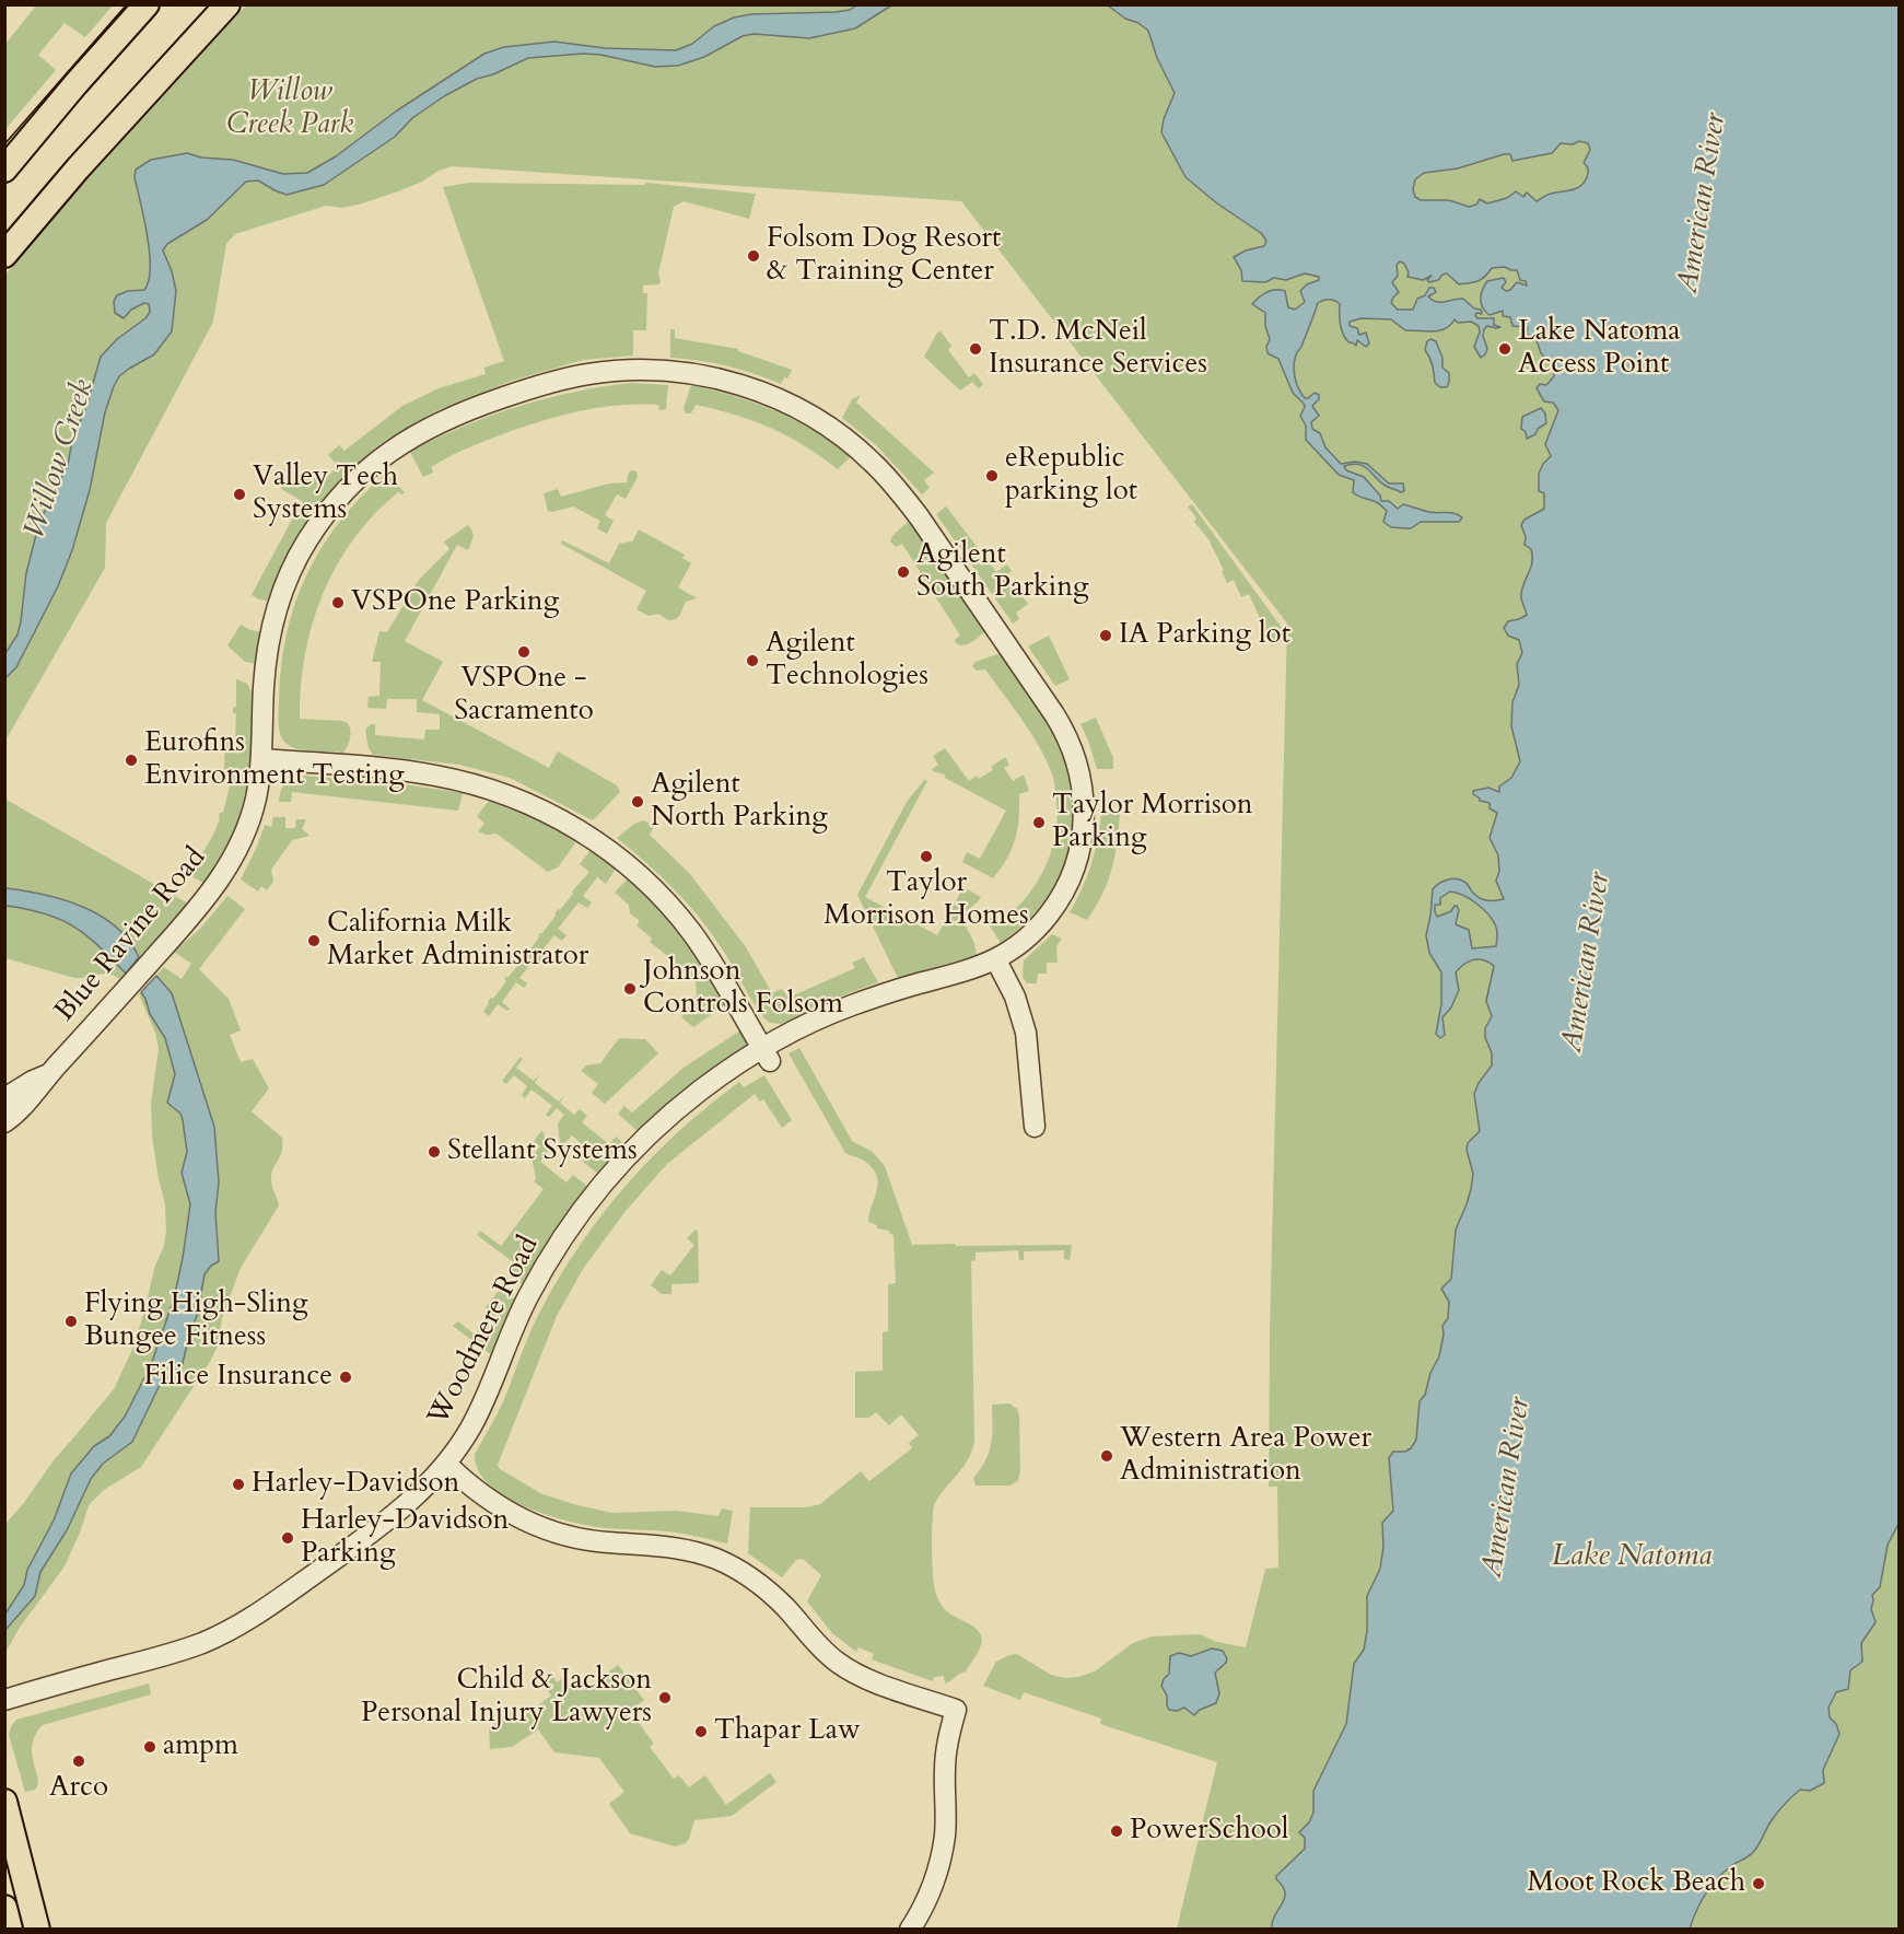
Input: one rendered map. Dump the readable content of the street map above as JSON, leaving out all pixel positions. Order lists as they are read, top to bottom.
{
  "streets": {
    "street": ["Blue Ravine Road", "Woodmere Road"]
  },
  "crossings": [
    ["Blue Ravine Road", "Woodmere Road"]
  ],
  "water": ["American River", "Willow Creek", "Lake Natoma"],
  "parks": ["Willow Creek Park"],
  "places": [
    "Folsom Dog Resort & Training Center",
    "T.D. McNeil Insurance Services",
    "Lake Natoma Access Point",
    "eRepublic parking lot",
    "Valley Tech Systems",
    "Agilent South Parking",
    "VSPOne Parking",
    "IA Parking lot",
    "VSPOne - Sacramento",
    "Agilent Technologies",
    "Eurofins Environment Testing",
    "Agilent North Parking",
    "Taylor Morrison Parking",
    "Taylor Morrison Homes",
    "California Milk Market Administrator",
    "Johnson Controls Folsom",
    "Stellant Systems",
    "Flying High-Sling Bungee Fitness",
    "Filice Insurance",
    "Western Area Power Administration",
    "Harley-Davidson",
    "Harley-Davidson Parking",
    "Child & Jackson Personal Injury Lawyers",
    "Thapar Law",
    "ampm",
    "Arco",
    "PowerSchool",
    "Moot Rock Beach"
  ]
}
